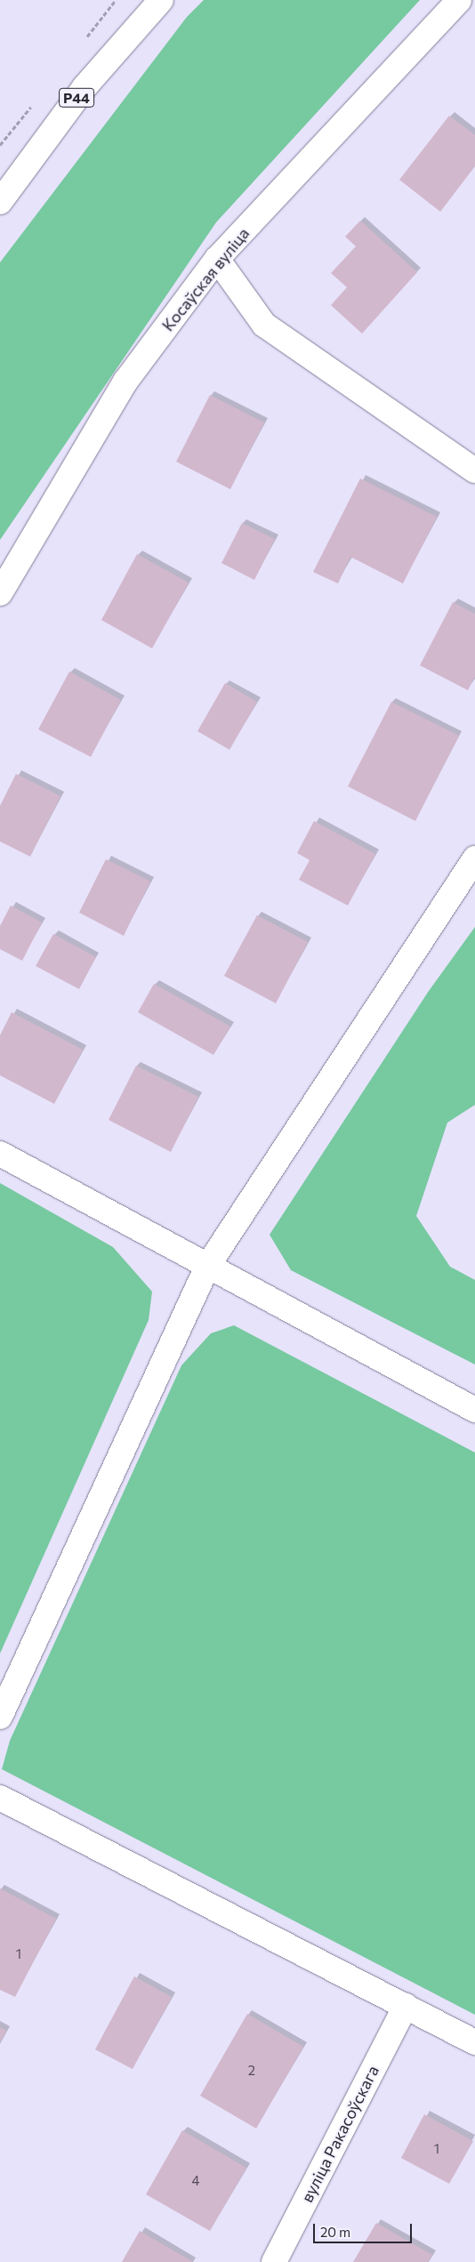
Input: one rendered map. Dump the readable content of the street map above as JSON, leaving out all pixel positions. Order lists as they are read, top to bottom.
{
  "streets": {
    "street": ["Р44", "Косаўская вуліца", "вуліца Ракасоўскага"]
  },
  "house_numbers": [
    "1",
    "2",
    "1",
    "4"
  ],
  "scale_bar": "20 m"
}
